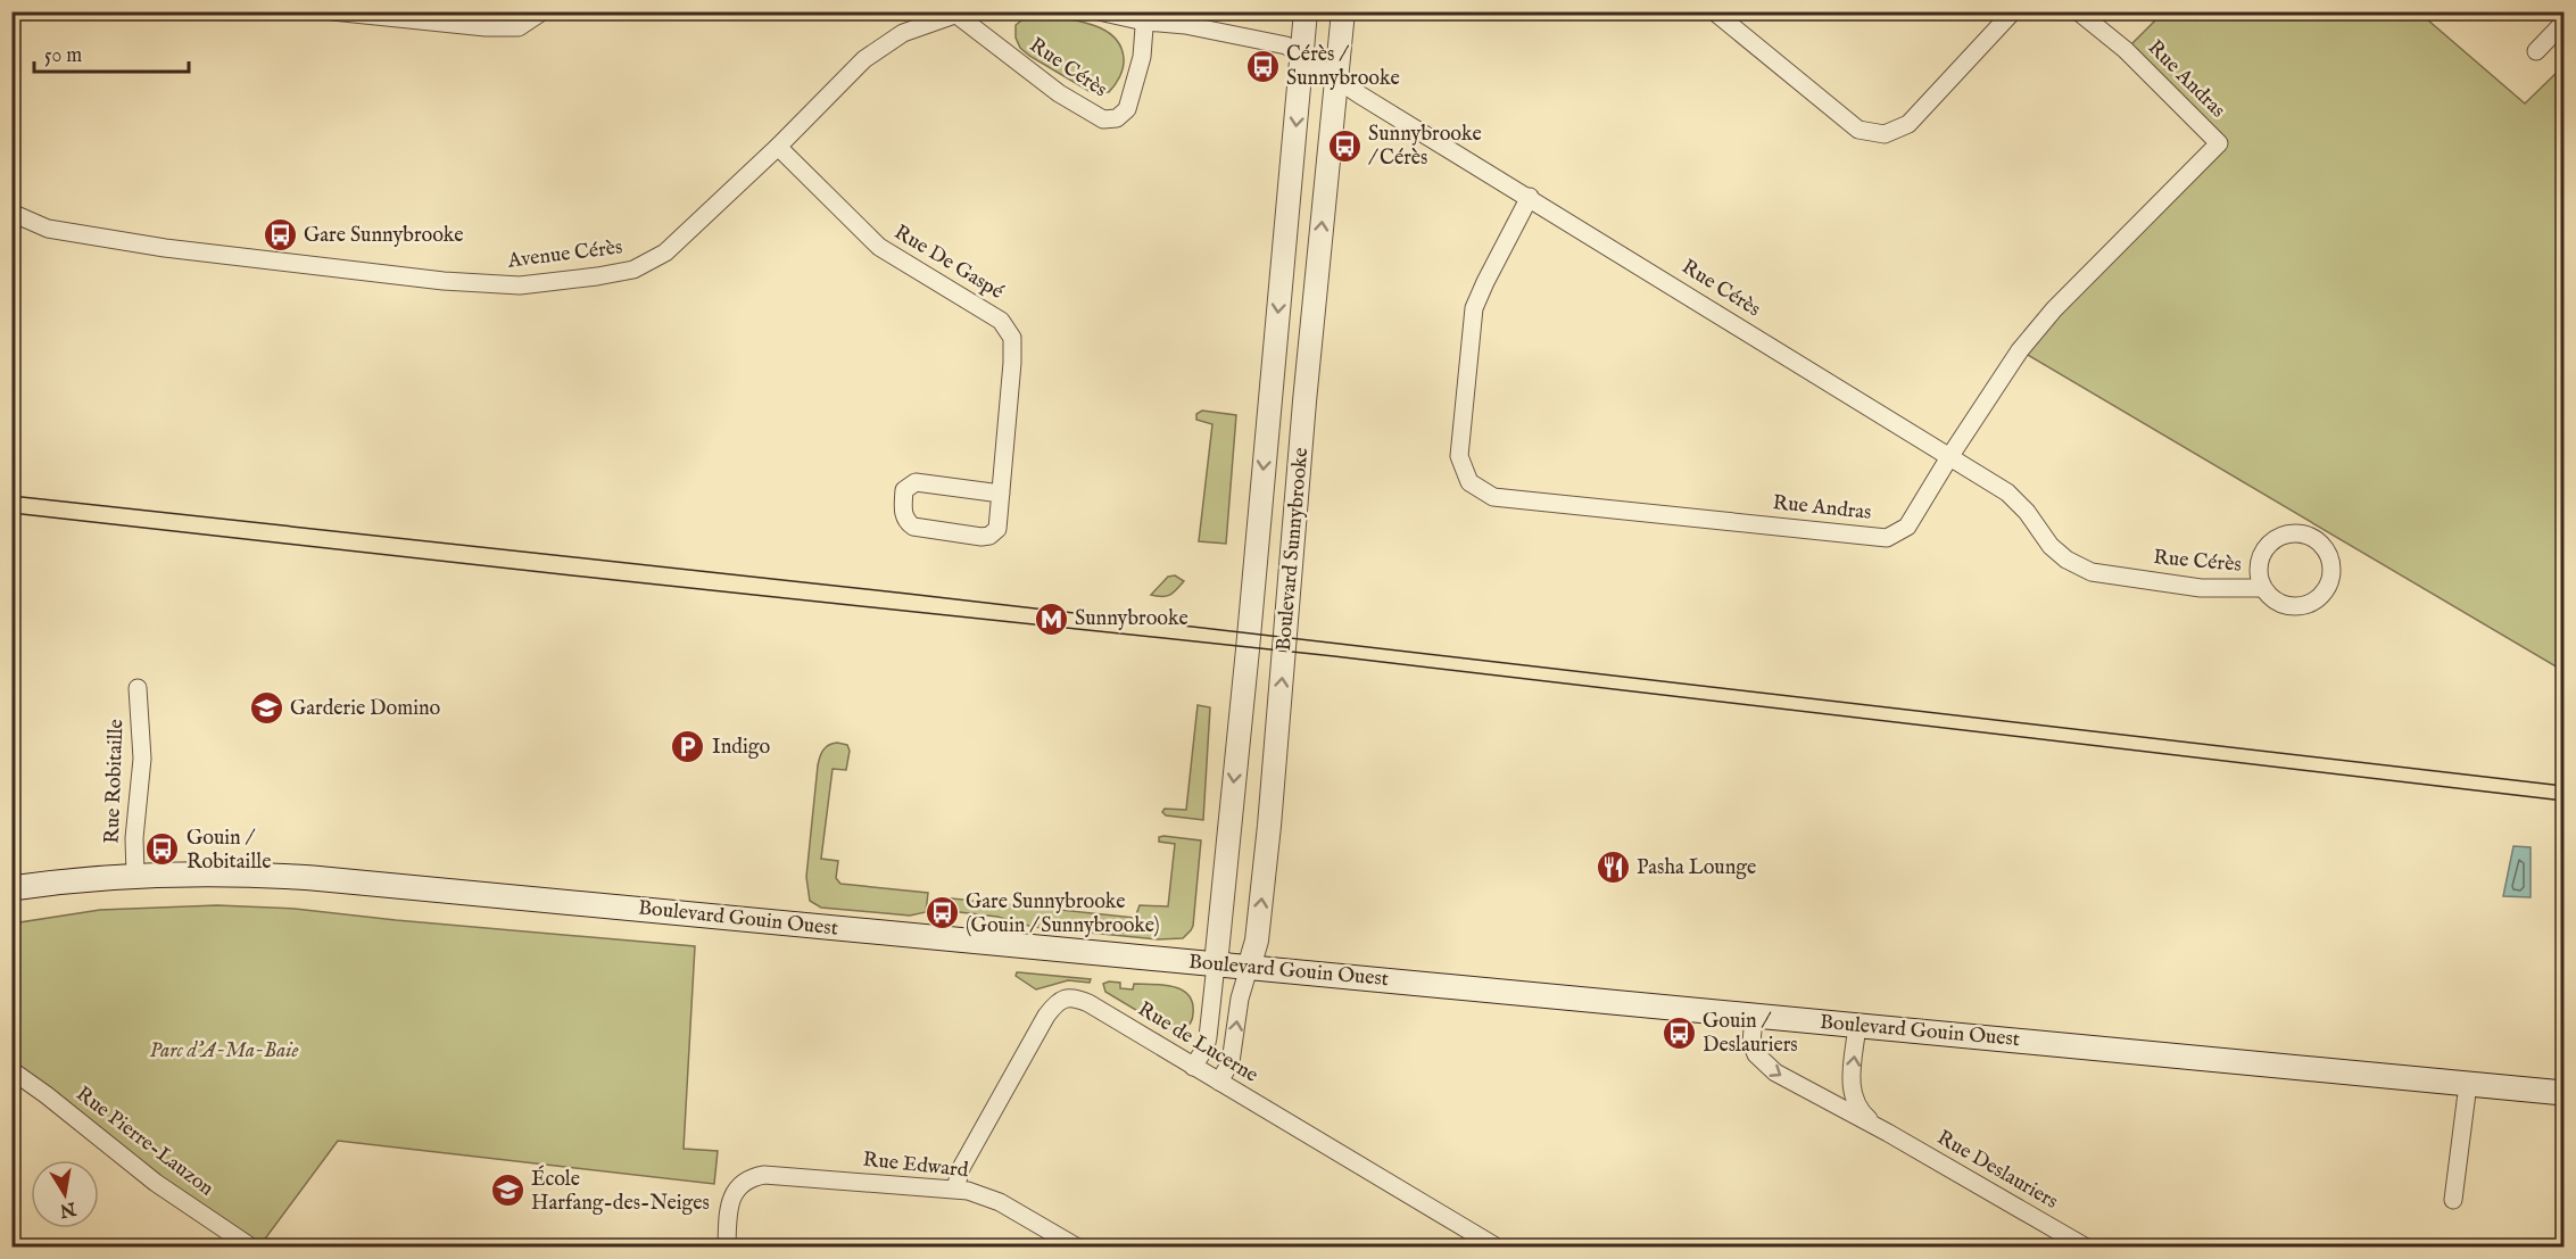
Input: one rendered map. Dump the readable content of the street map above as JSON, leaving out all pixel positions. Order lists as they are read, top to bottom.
{
  "streets": {
    "main road": ["Boulevard Gouin Ouest"],
    "street": [
      "Rue Cérès",
      "Rue Andras",
      "Avenue Cérès",
      "Rue De Gaspé",
      "Boulevard Sunnybrooke",
      "Rue Robitaille",
      "Rue de Lucerne",
      "Rue Pierre-Lauzon",
      "Rue Edward",
      "Rue Deslauriers"
    ]
  },
  "crossings": [
    ["Rue Cérès", "Rue Andras"],
    ["Rue Cérès", "Avenue Cérès"],
    ["Rue Cérès", "Boulevard Sunnybrooke"],
    ["Avenue Cérès", "Rue De Gaspé"],
    ["Boulevard Sunnybrooke", "Boulevard Gouin Ouest"],
    ["Boulevard Sunnybrooke", "Rue de Lucerne"],
    ["Rue Robitaille", "Boulevard Gouin Ouest"],
    ["Boulevard Gouin Ouest", "Rue Deslauriers"],
    ["Rue de Lucerne", "Rue Edward"]
  ],
  "parks": ["Parc d'A-Ma-Baie"],
  "places": {
    "bus stop": [
      "Cérès / Sunnybrooke",
      "Sunnybrooke / Cérès",
      "Gare Sunnybrooke",
      "Gouin / Robitaille",
      "Gare Sunnybrooke (Gouin / Sunnybrooke)",
      "Gouin / Deslauriers"
    ],
    "metro station": ["Sunnybrooke"],
    "school or university": ["Garderie Domino", "École Harfang-des-Neiges"],
    "parking": ["Indigo"],
    "restaurant": ["Pasha Lounge"]
  },
  "scale_bar": "50 m",
  "north": "bottom"
}
